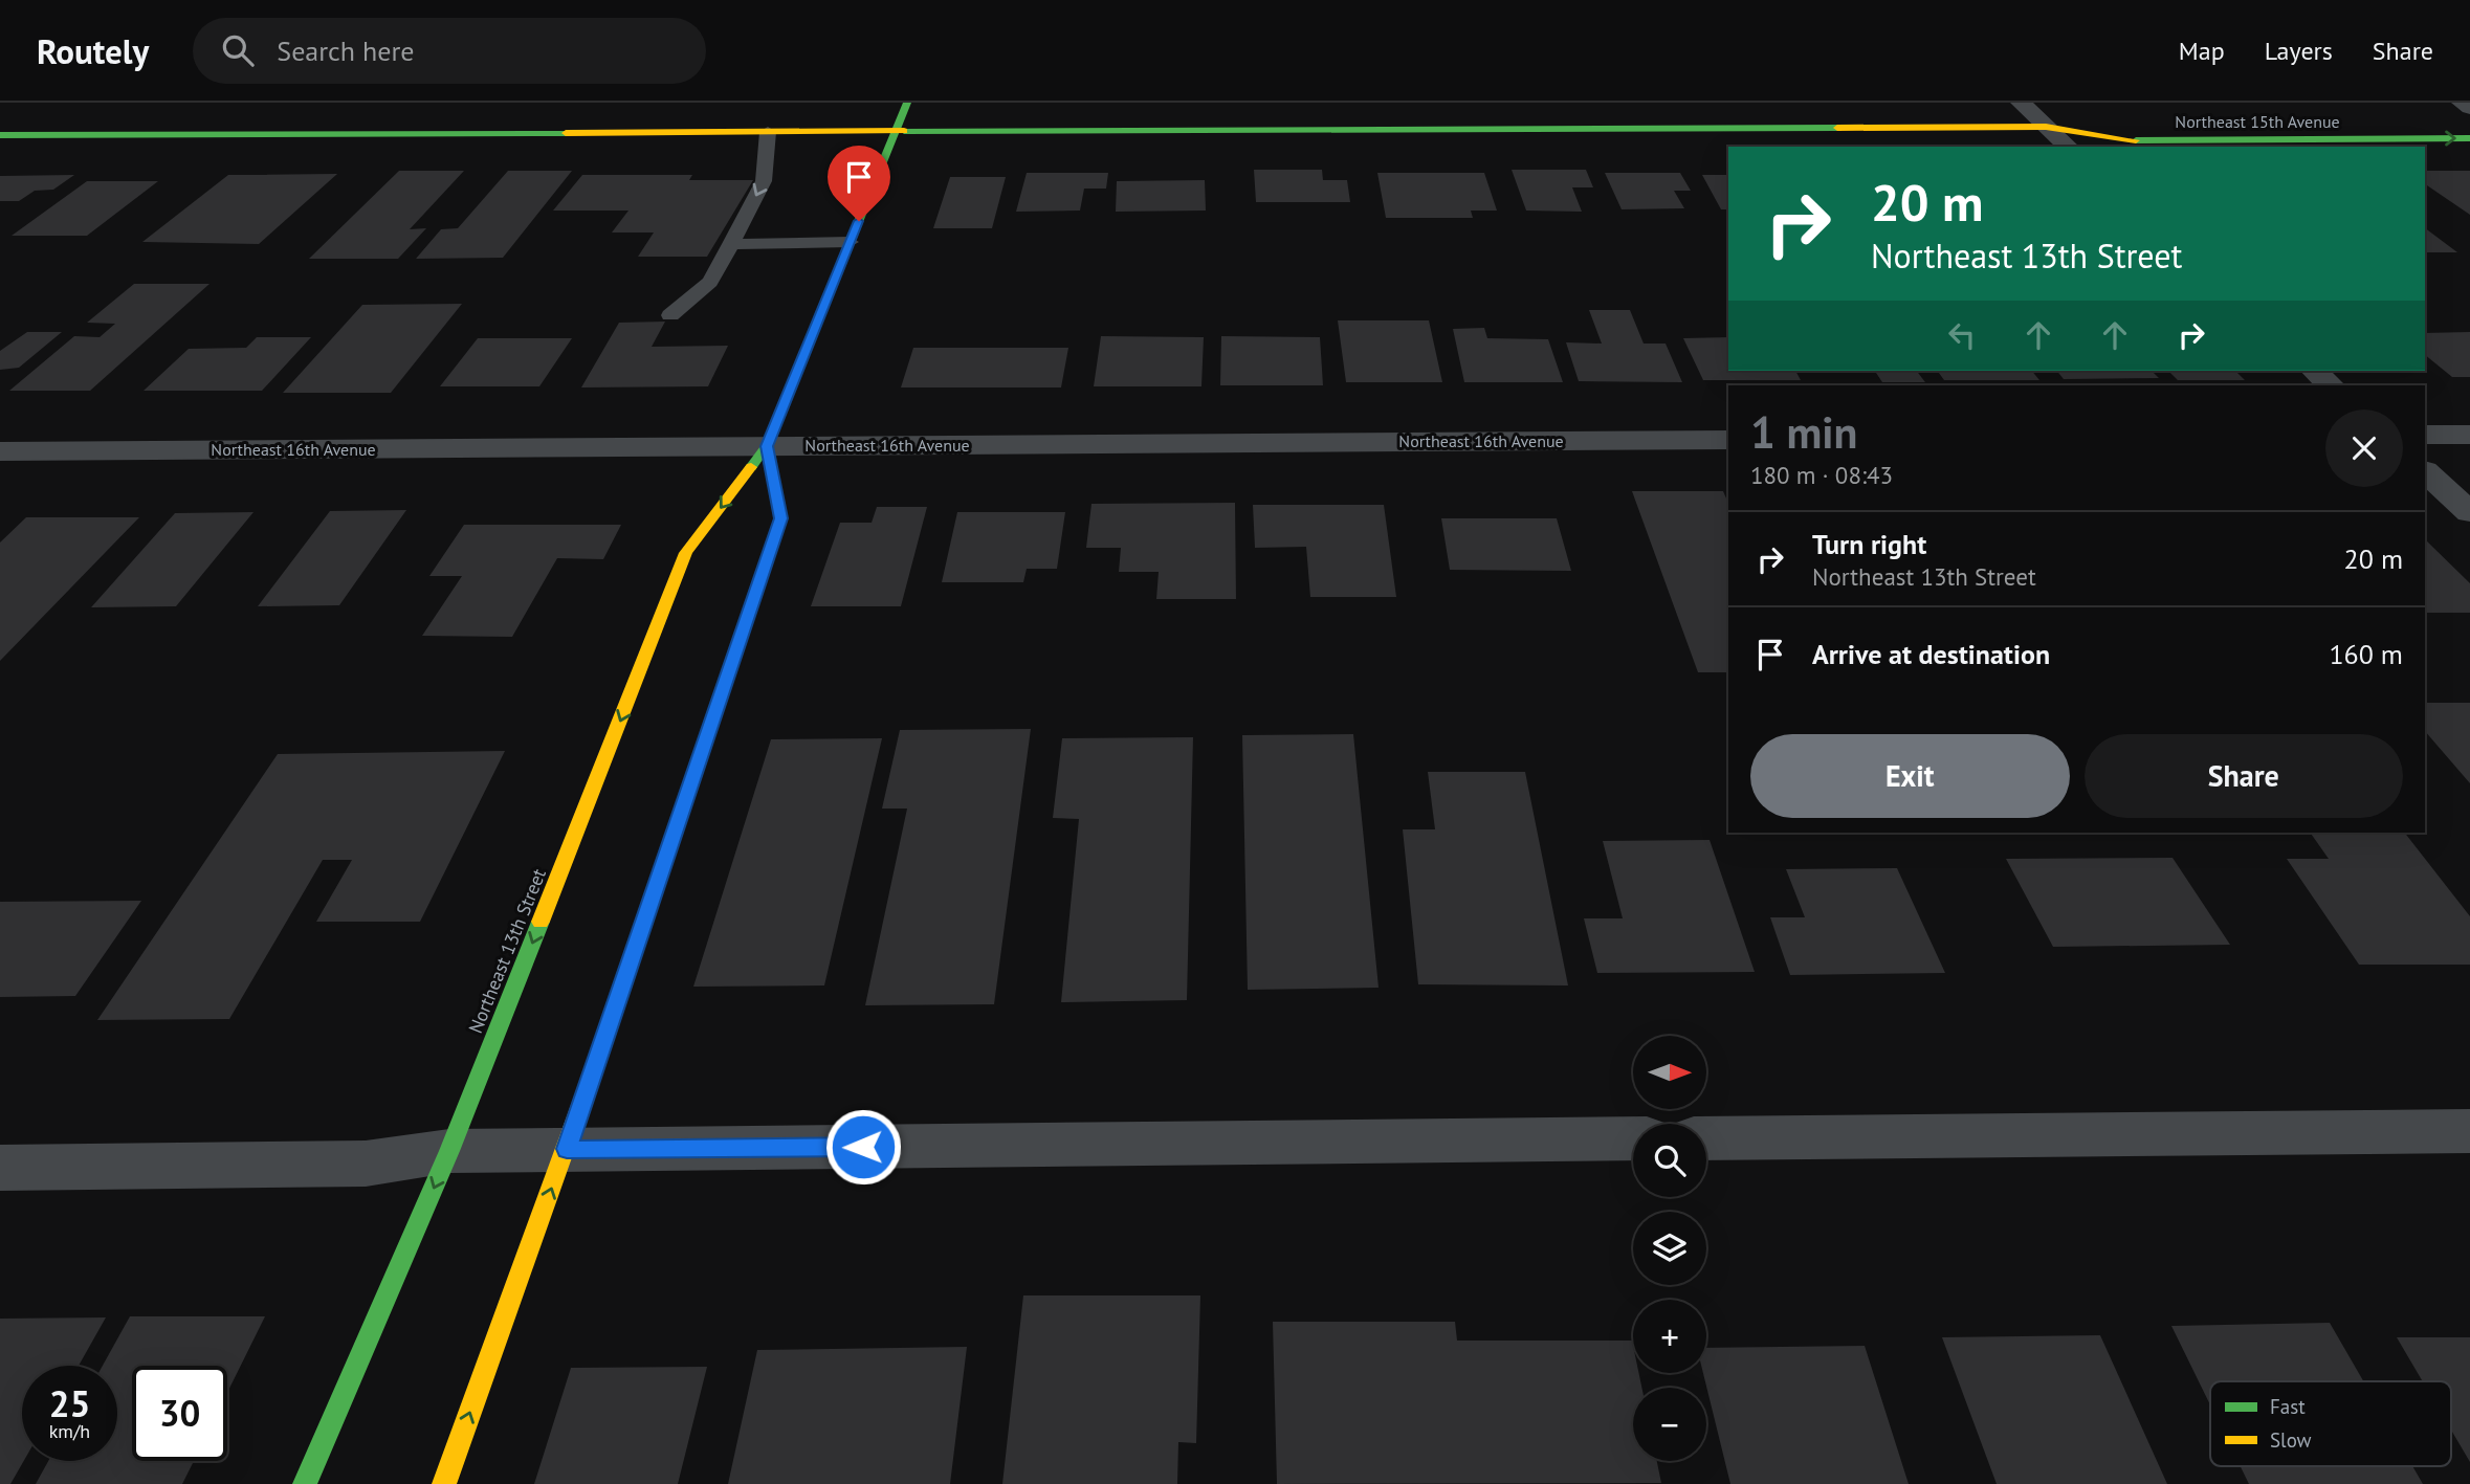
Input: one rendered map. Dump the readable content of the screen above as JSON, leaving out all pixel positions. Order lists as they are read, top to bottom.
{
  "streets": {
    "street": ["Northeast 15th Avenue", "Northeast 16th Avenue", "Northeast 13th Street"]
  },
  "crossings": [
    ["Northeast 15th Avenue", "Northeast 13th Street"],
    ["Northeast 16th Avenue", "Northeast 13th Street"]
  ],
  "legend": ["Fast", "Slow"],
  "north": "right",
  "page": {
    "header": "Routely",
    "search": "Search here",
    "nav": ["Map", "Layers", "Share"],
    "turn": ["20 m", "Northeast 13th Street"],
    "heading": ["1 min", "180 m · 08:43"],
    "list": [
      {
        "name": "Turn right",
        "note": "Northeast 13th Street",
        "value": "20 m"
      },
      {
        "name": "Arrive at destination",
        "value": "160 m"
      }
    ],
    "buttons": ["Exit", "Share"],
    "map_buttons": ["+", "−"],
    "speed": "25 km/h",
    "limit": "30"
  }
}
